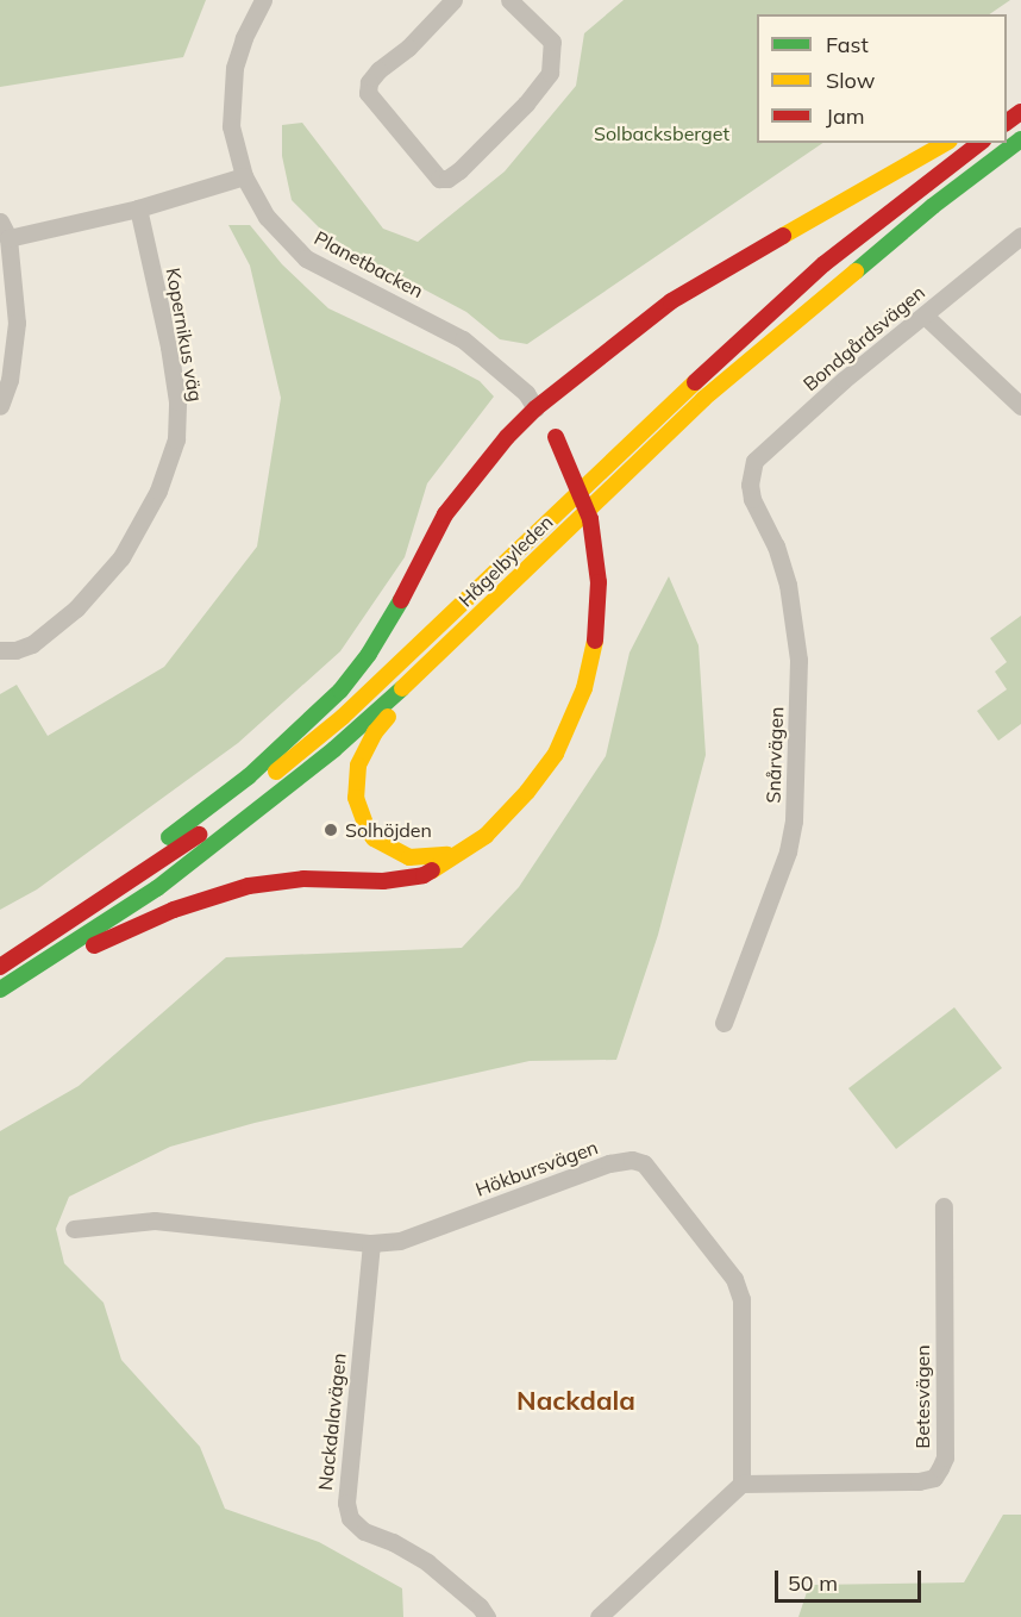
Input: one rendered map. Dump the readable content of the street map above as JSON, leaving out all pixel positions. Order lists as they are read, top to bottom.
{
  "streets": {
    "main road": ["Hågelbyleden"],
    "street": [
      "Planetbacken",
      "Kopernikus väg",
      "Bondgårdsvägen",
      "Snårvägen",
      "Hökbursvägen",
      "Betesvägen",
      "Nackdalavägen"
    ]
  },
  "crossings": [
    ["Bondgårdsvägen", "Snårvägen"],
    ["Hökbursvägen", "Betesvägen"],
    ["Hökbursvägen", "Nackdalavägen"]
  ],
  "districts": ["Nackdala"],
  "parks": ["Solbacksberget"],
  "places": ["Solhöjden"],
  "legend": ["Fast", "Slow", "Jam"],
  "scale_bar": "50 m"
}
